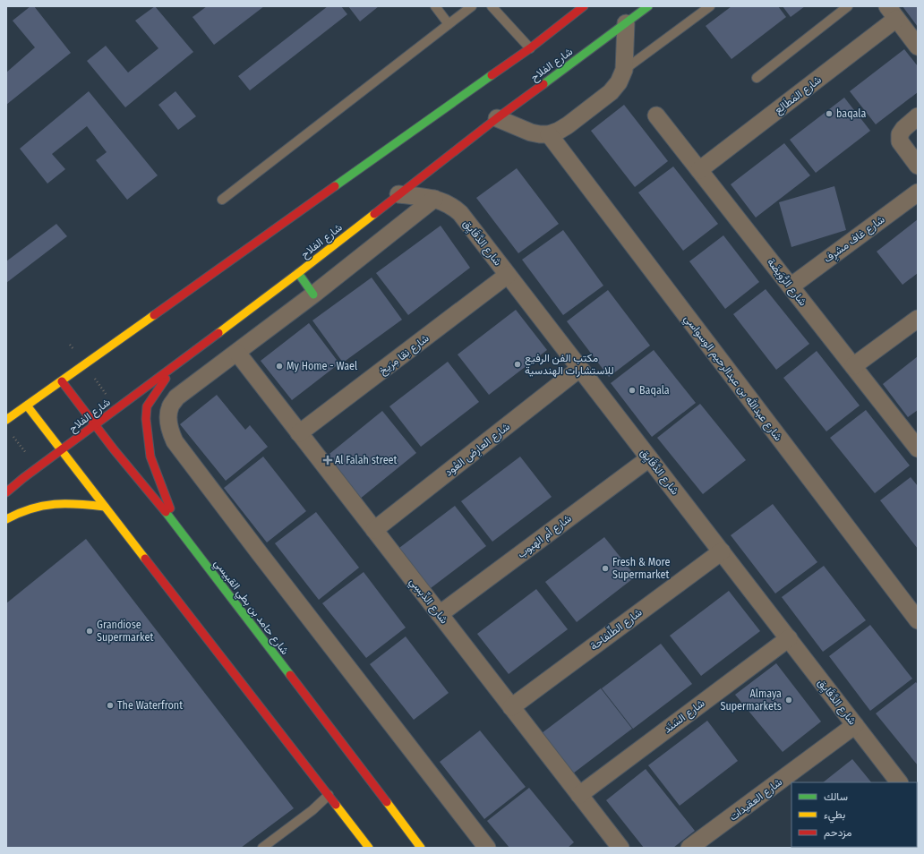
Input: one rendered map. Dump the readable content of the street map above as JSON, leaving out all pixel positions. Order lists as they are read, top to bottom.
{
  "streets": {
    "main road": ["شارع الفلاح", "شارع حامد بن بطي القبيسي"],
    "street": [
      "شارع المَطَالِع",
      "شارع غاف مشرِف",
      "شارع الدَّقَايِق",
      "شارع الرُّوَيضَة",
      "شارع نِقا مِرَيخ",
      "شارع عبدالله بن عبدالرحيم الوسواسي",
      "شارع العارِض العُود",
      "شارع أم الهبوب",
      "شارع الدِّبسِي",
      "شارع الطِّلفاحة",
      "شارع السَنَد",
      "شارع العقيدات"
    ]
  },
  "crossings": [
    ["شارع الفلاح", "شارع الدَّقَايِق"],
    ["شارع الفلاح", "شارع حامد بن بطي القبيسي"],
    ["شارع المَطَالِع", "شارع الرُّوَيضَة"],
    ["شارع غاف مشرِف", "شارع الرُّوَيضَة"],
    ["شارع الدَّقَايِق", "شارع نِقا مِرَيخ"],
    ["شارع الدَّقَايِق", "شارع العارِض العُود"],
    ["شارع الدَّقَايِق", "شارع أم الهبوب"],
    ["شارع الدَّقَايِق", "شارع الطِّلفاحة"],
    ["شارع الدَّقَايِق", "شارع السَنَد"],
    ["شارع الدَّقَايِق", "شارع العقيدات"],
    ["شارع نِقا مِرَيخ", "شارع الدِّبسِي"],
    ["شارع العارِض العُود", "شارع الدِّبسِي"],
    ["شارع أم الهبوب", "شارع الدِّبسِي"],
    ["شارع الدِّبسِي", "شارع الطِّلفاحة"],
    ["شارع الدِّبسِي", "شارع السَنَد"]
  ],
  "places": {
    "other": [
      "baqala",
      "مكتب الفن الرفيع للاستشارات الهندسية",
      "My Home - Wael",
      "Baqala",
      "Fresh & More Supermarket",
      "Grandiose Supermarket",
      "Almaya Supermarkets",
      "The Waterfront"
    ],
    "health": ["Al Falah street"]
  },
  "legend": ["سالك", "بطيء", "مزدحم"]
}
